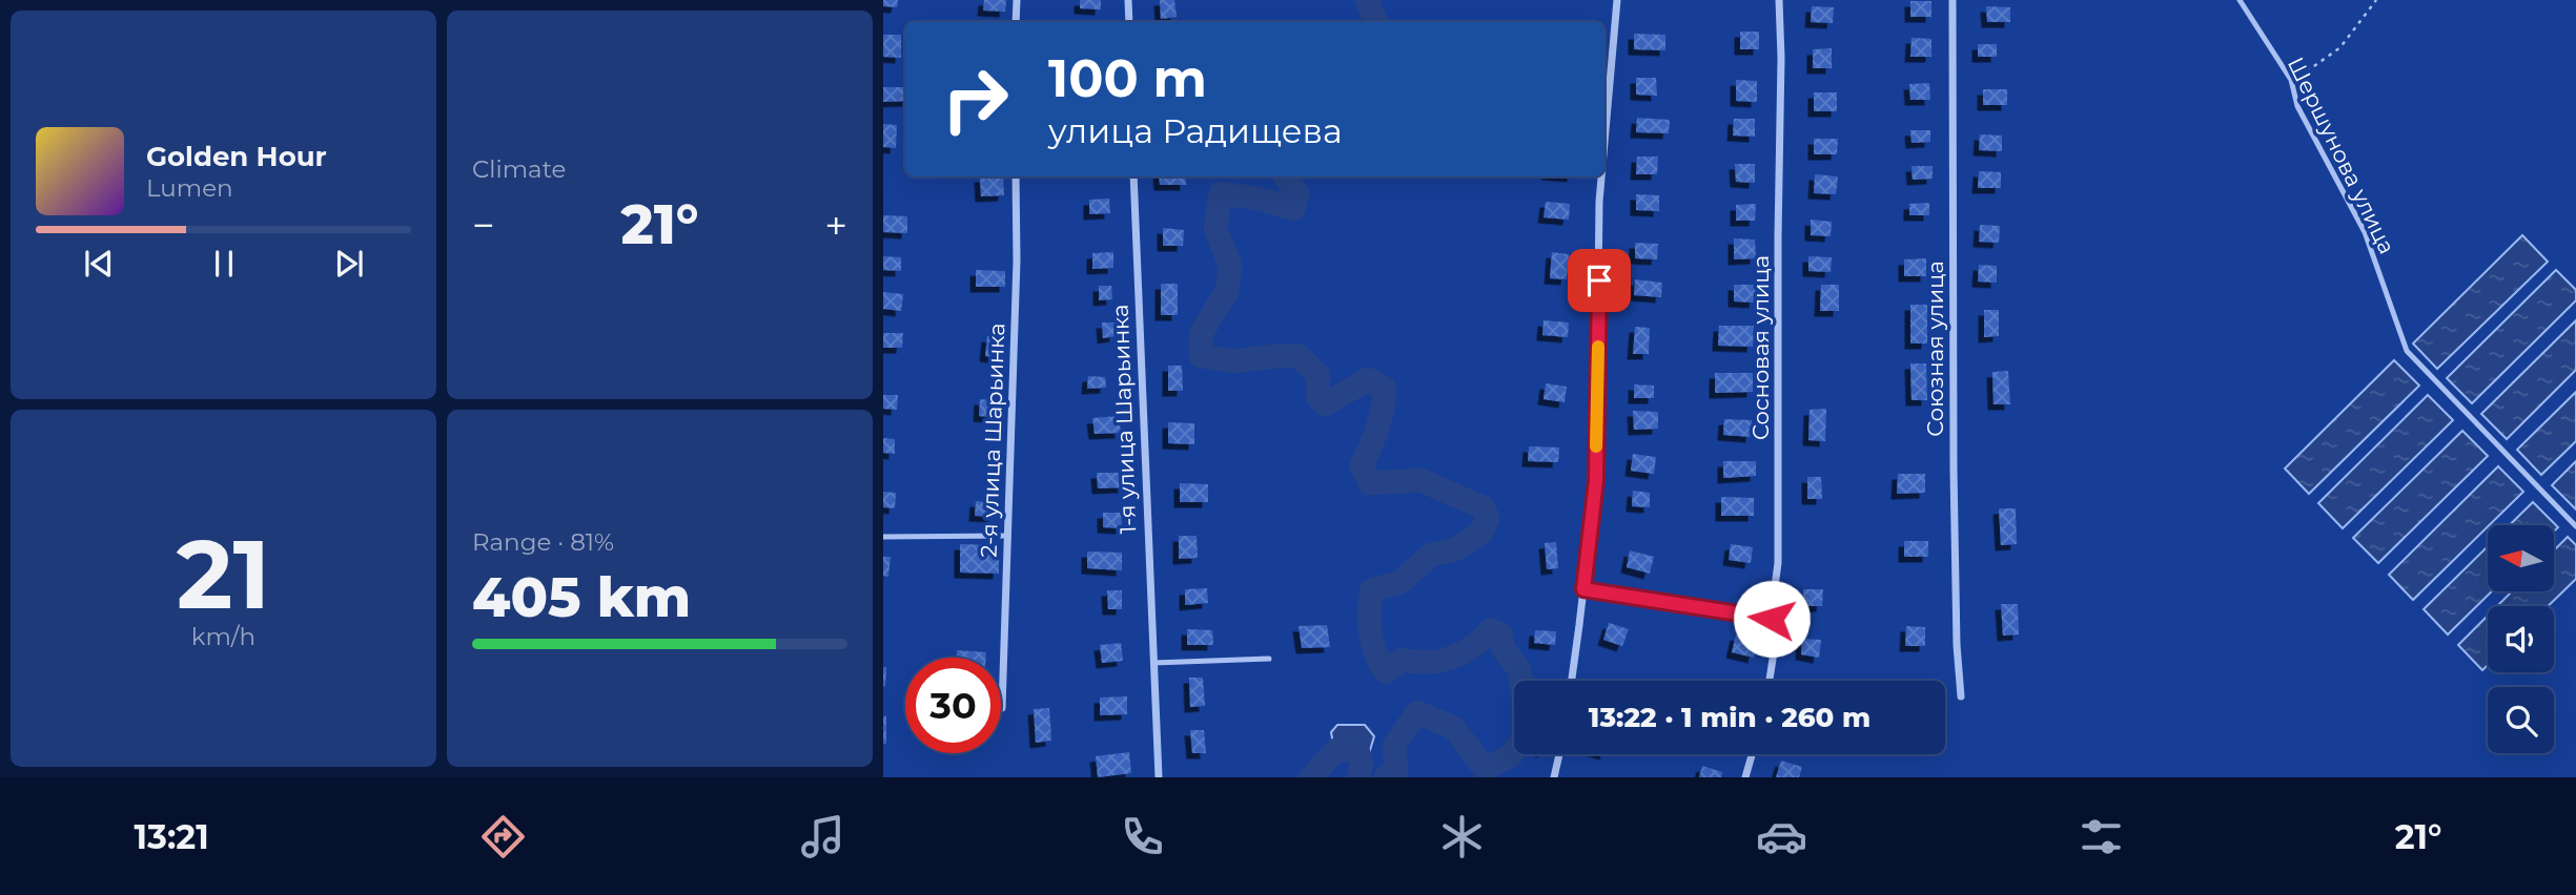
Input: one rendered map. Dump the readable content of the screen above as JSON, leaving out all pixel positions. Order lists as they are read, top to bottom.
{
  "streets": {
    "street": [
      "Сосновая улица",
      "Союзная улица",
      "1-я улица Шарьинка",
      "2-я улица Шарьинка"
    ],
    "lane": ["Шершунова улица"]
  },
  "north": "left",
  "page": {
    "tile": [
      "Climate",
      ["21", "km/h"],
      ["Range · 81%", "405 km"]
    ],
    "turn": ["100 m", "улица Радищева"],
    "song": ["Golden Hour", "Lumen"],
    "heat": ["−", "21°", "+"],
    "limit": "30",
    "trip": "13:22 · 1 min · 260 m",
    "tabs": ["13:21", "21°"]
  }
}
